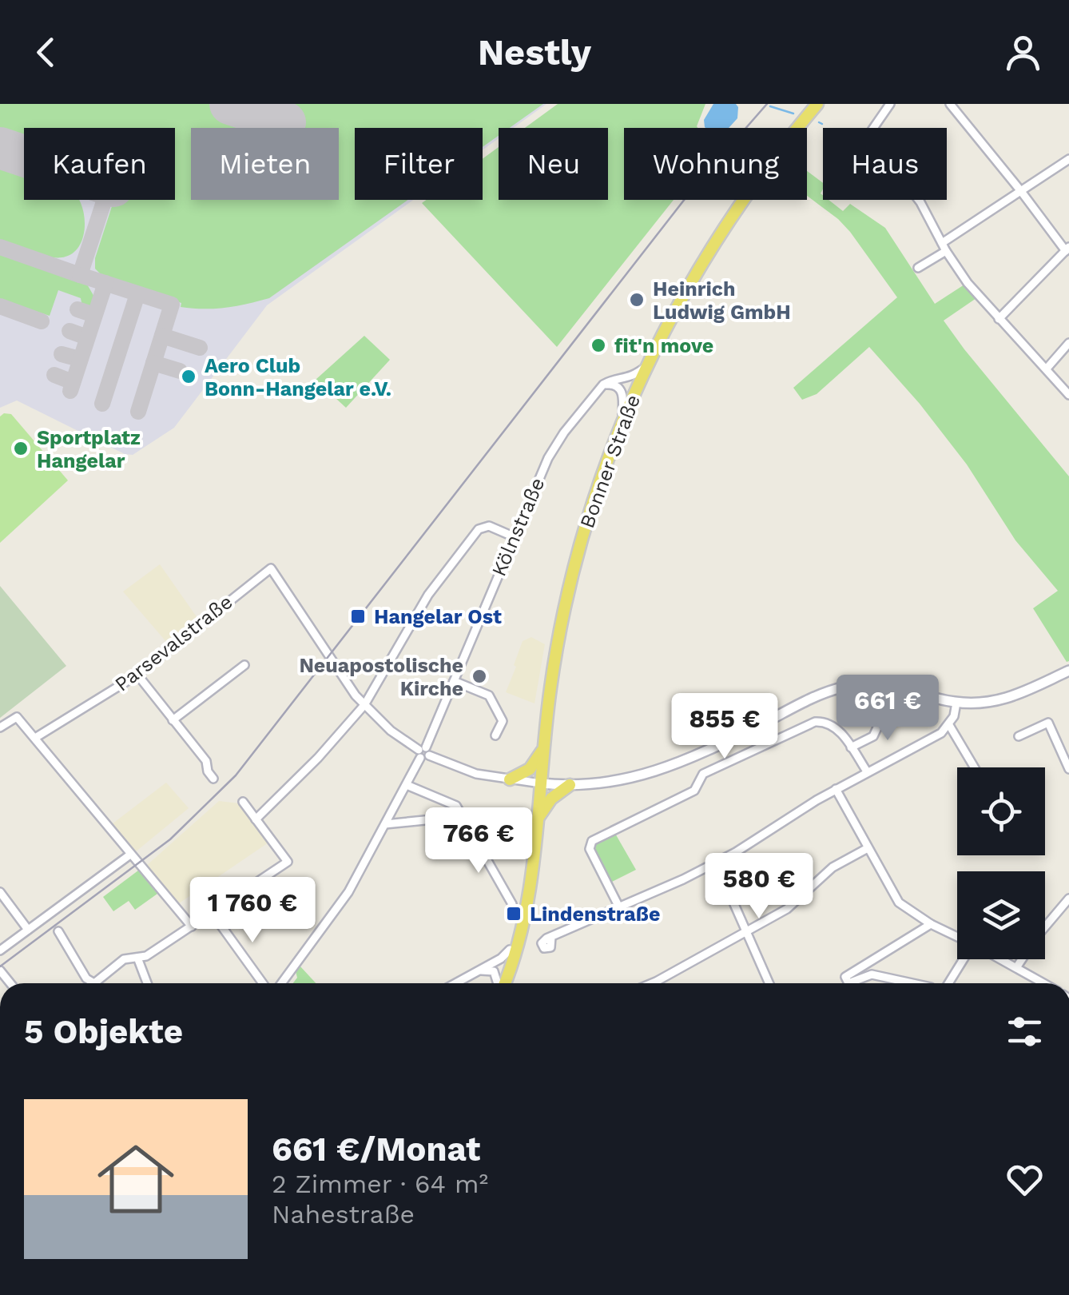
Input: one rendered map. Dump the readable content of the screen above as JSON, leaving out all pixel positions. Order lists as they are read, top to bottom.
{
  "streets": {
    "main road": ["Bonner Straße"],
    "street": ["Kölnstraße", "Parsevalstraße"]
  },
  "places": {
    "other": [
      "Heinrich Ludwig GmbH",
      "fit'n move",
      "Aero Club Bonn-Hangelar e.V.",
      "Sportplatz Hangelar",
      "Neuapostolische Kirche"
    ],
    "transit": ["Hangelar Ost", "Lindenstraße"]
  },
  "page": {
    "header": "Nestly",
    "chip": [
      "Kaufen",
      "Mieten",
      "Filter",
      "Neu",
      "Wohnung",
      "Haus"
    ],
    "price": [
      "661 €",
      "855 €",
      "766 €",
      "580 €",
      "1 760 €"
    ],
    "heading": "5 Objekte",
    "list": [
      {
        "name": "661 €/Monat",
        "note": "2 Zimmer · 64 m² · Nahestraße"
      }
    ]
  }
}
